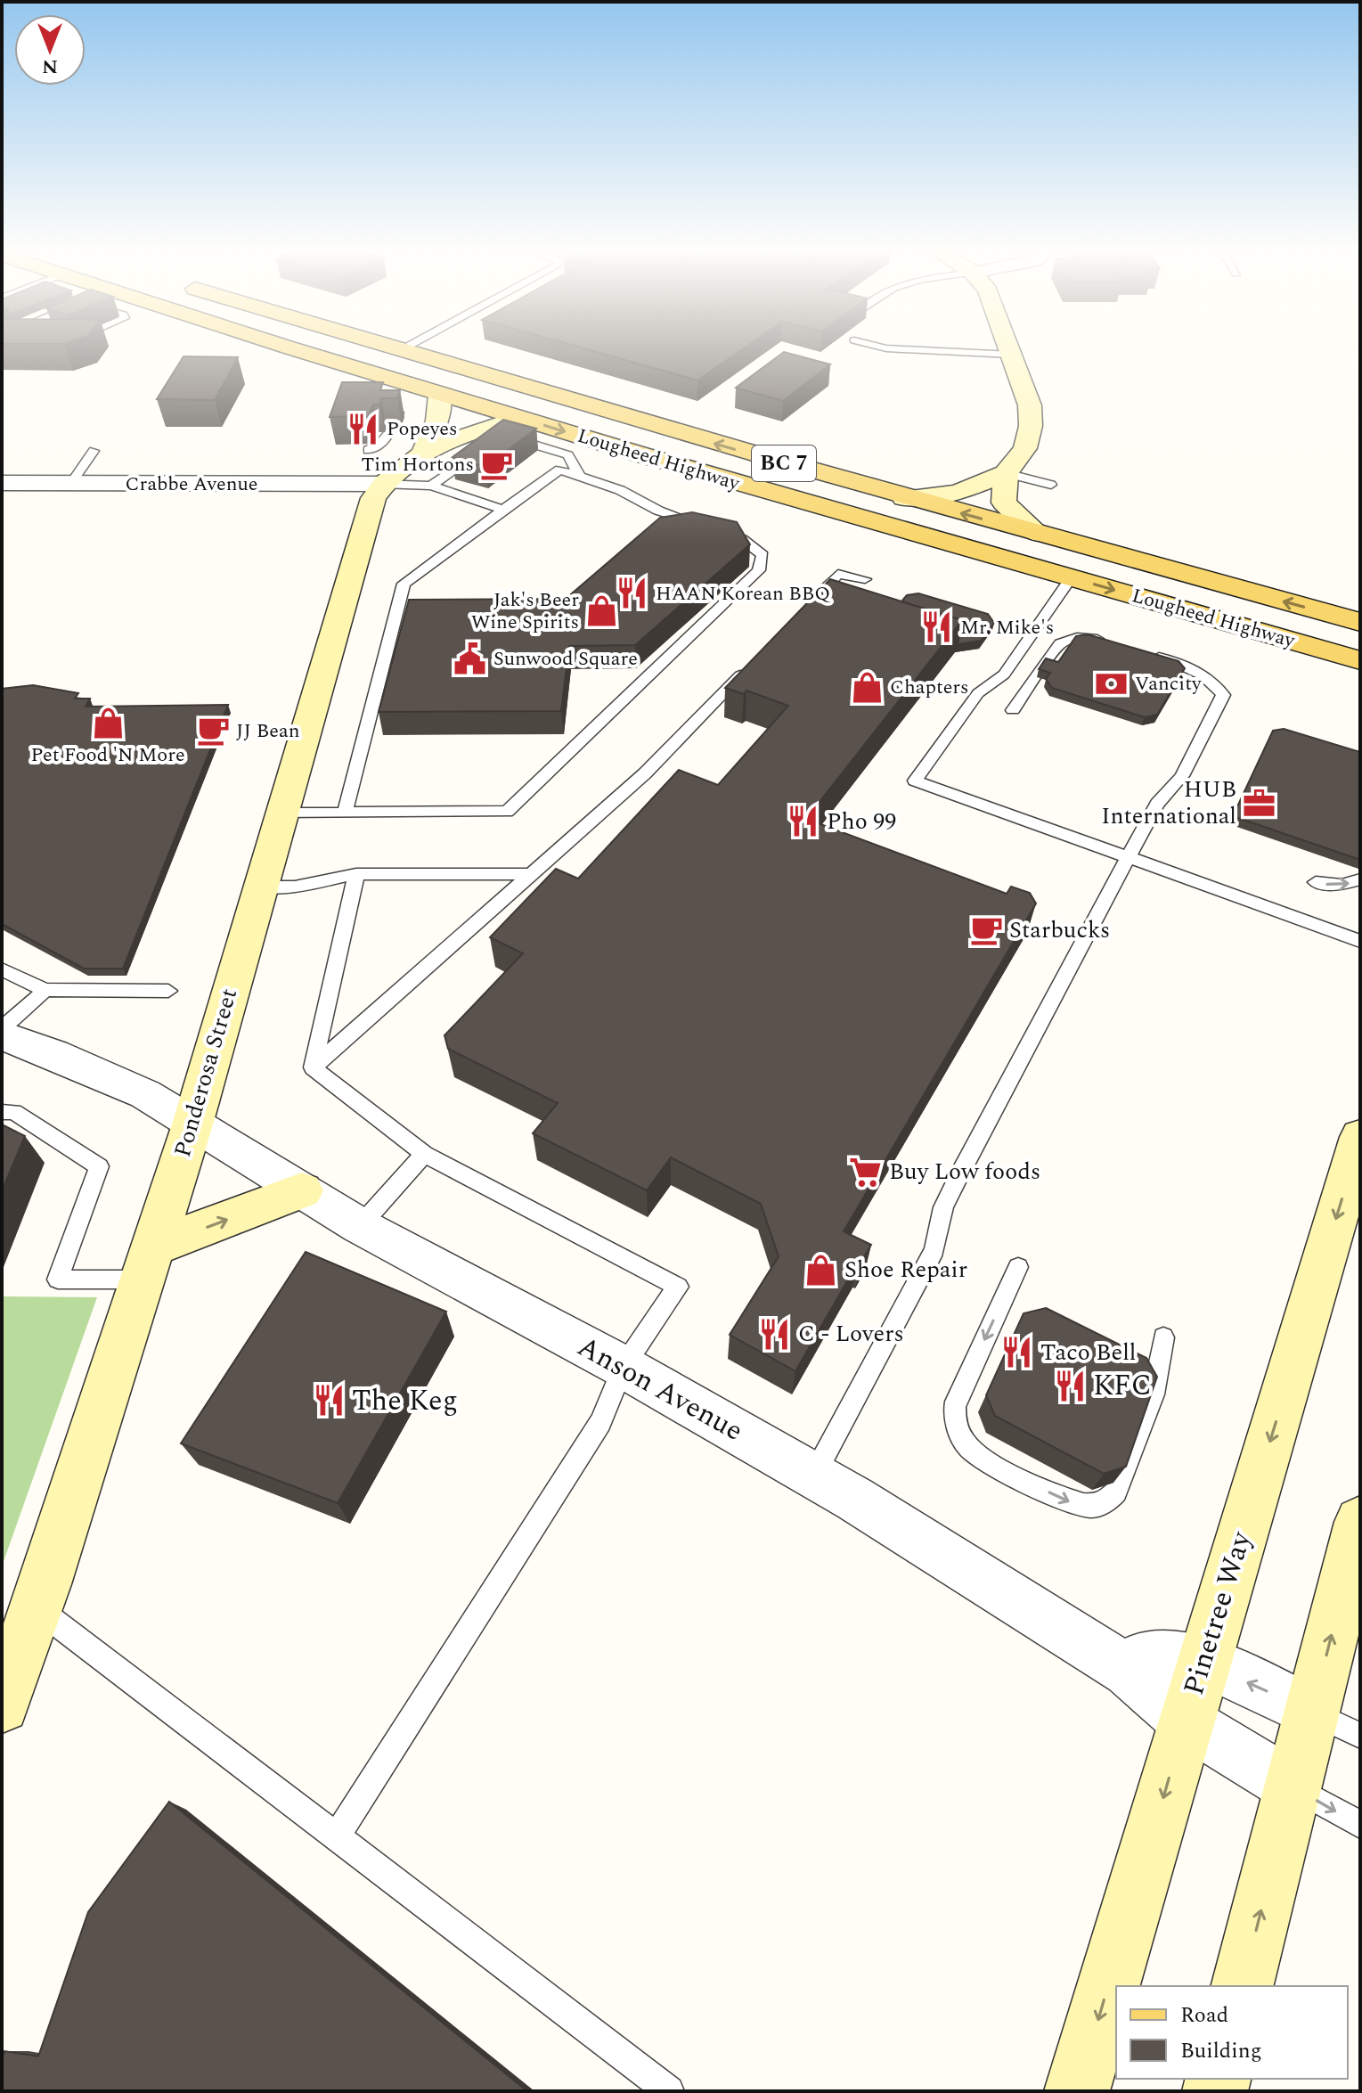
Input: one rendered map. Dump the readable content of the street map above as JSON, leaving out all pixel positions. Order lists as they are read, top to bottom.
{
  "streets": {
    "main road": ["Lougheed Highway", "BC 7"],
    "street": [
      "Crabbe Avenue",
      "Ponderosa Street",
      "Anson Avenue",
      "Pinetree Way"
    ]
  },
  "crossings": [
    ["Crabbe Avenue", "Ponderosa Street"],
    ["Ponderosa Street", "Anson Avenue"],
    ["Anson Avenue", "Pinetree Way"]
  ],
  "places": {
    "restaurant": [
      "Popeyes",
      "HAAN Korean BBQ",
      "Mr. Mike's",
      "Pho 99",
      "C - Lovers",
      "Taco Bell",
      "KFC",
      "The Keg"
    ],
    "cafe": ["Tim Hortons", "JJ Bean", "Starbucks"],
    "shop": [
      "Jak's Beer Wine Spirits",
      "Chapters",
      "Pet Food 'N More",
      "Shoe Repair"
    ],
    "public building": ["Sunwood Square"],
    "bank": ["Vancity"],
    "office": ["HUB International"],
    "supermarket": ["Buy Low foods"]
  },
  "legend": ["Road", "Building"],
  "north": "bottom"
}
